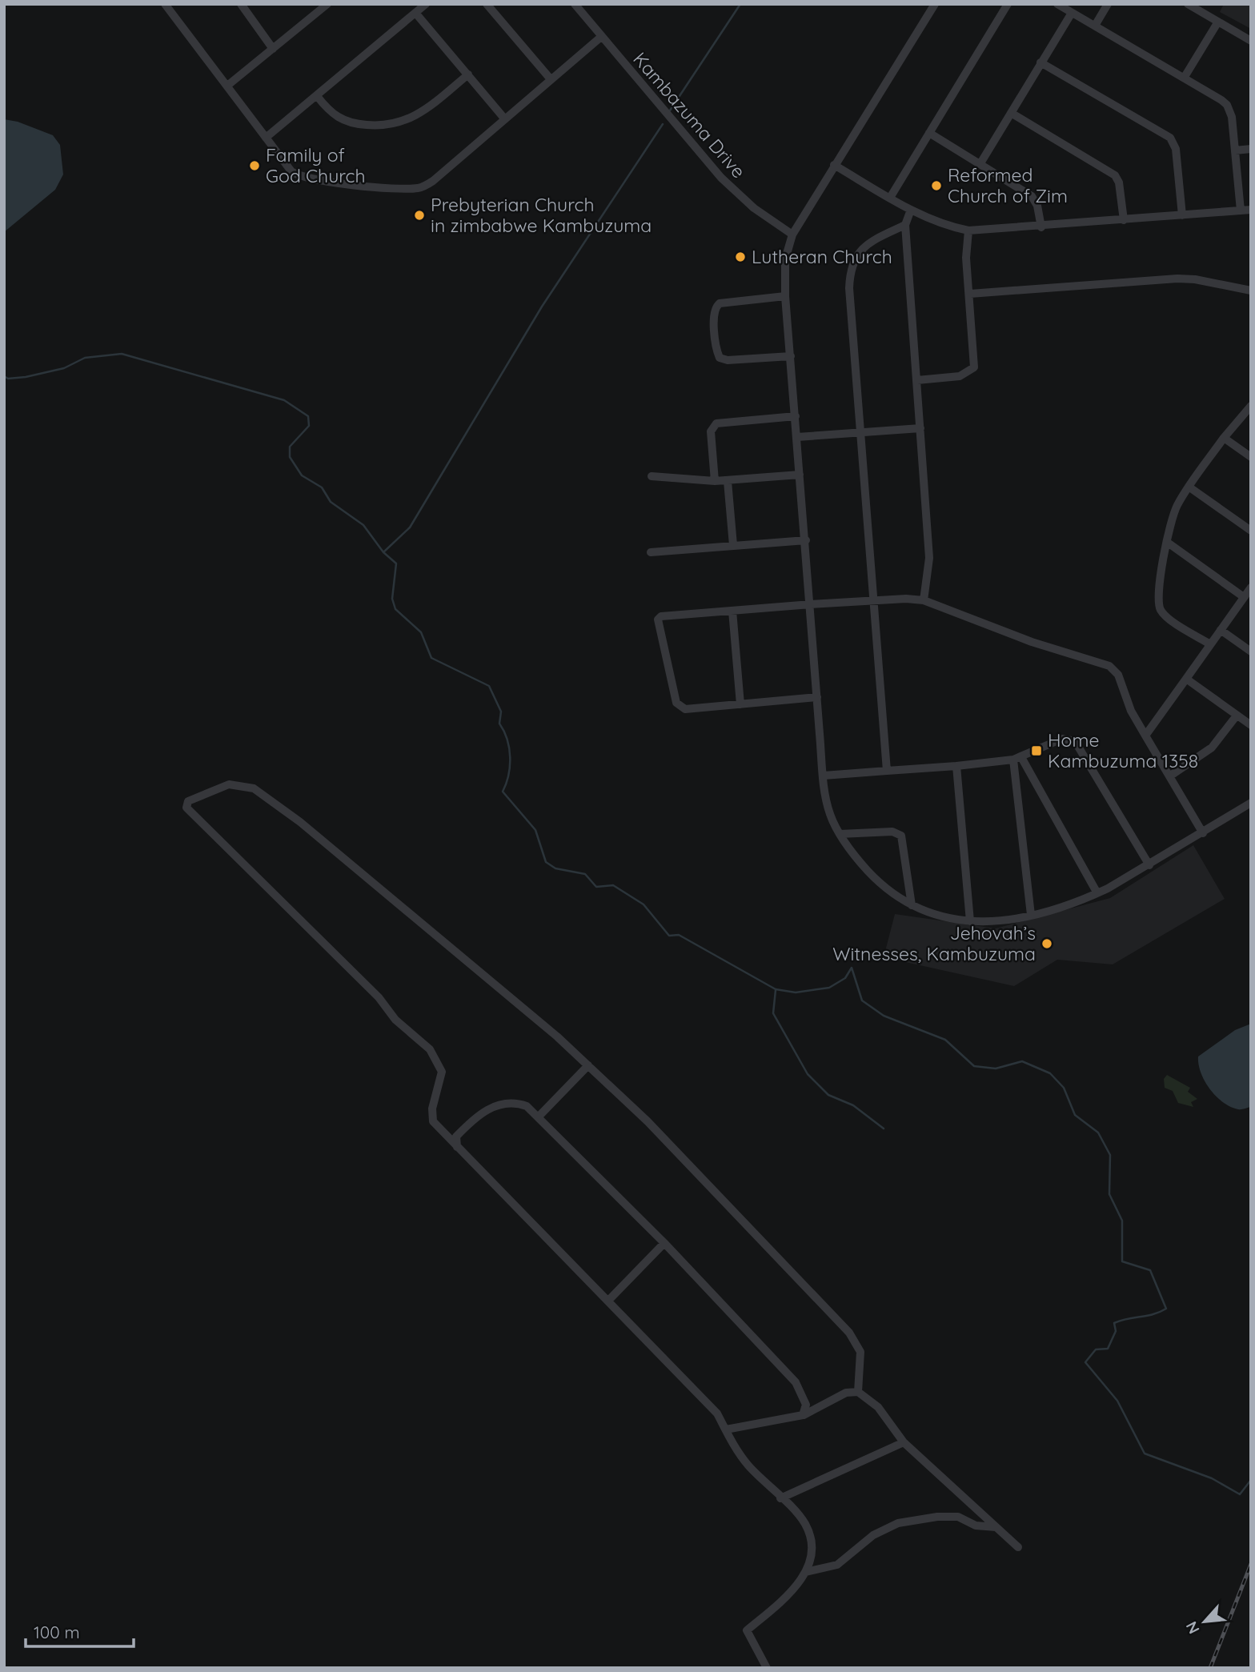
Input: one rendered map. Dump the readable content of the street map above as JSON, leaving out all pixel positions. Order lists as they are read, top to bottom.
{
  "streets": {
    "street": ["Kambazuma Drive"]
  },
  "places": {
    "other": [
      "Family of God Church",
      "Reformed Church of Zim",
      "Prebyterian Church in zimbabwe Kambuzuma",
      "Lutheran Church",
      "Jehovah’s Witnesses, Kambuzuma"
    ],
    "transit": ["Home Kambuzuma 1358"]
  },
  "scale_bar": "100 m",
  "north": "bottom left"
}
